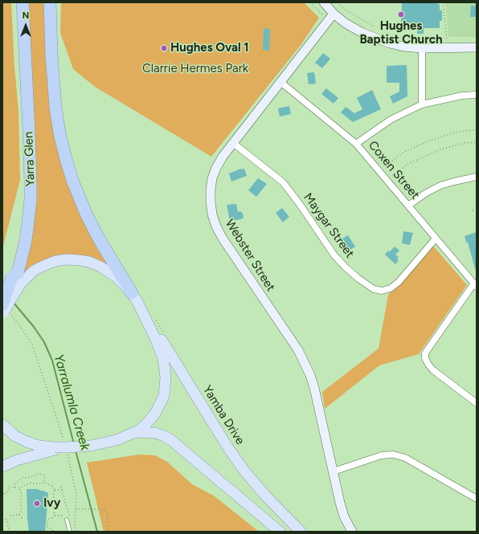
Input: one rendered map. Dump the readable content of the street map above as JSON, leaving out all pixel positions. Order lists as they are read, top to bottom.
{
  "streets": {
    "highway": ["Yarra Glen"],
    "main road": ["Yamba Drive"],
    "street": ["Coxen Street", "Maygar Street", "Webster Street"]
  },
  "crossings": [
    ["Coxen Street", "Maygar Street"],
    ["Coxen Street", "Webster Street"],
    ["Maygar Street", "Webster Street"]
  ],
  "water": ["Yarralumla Creek"],
  "parks": ["Clarrie Hermes Park"],
  "places": ["Hughes Baptist Church", "Hughes Oval 1", "Ivy"],
  "north": "top"
}
